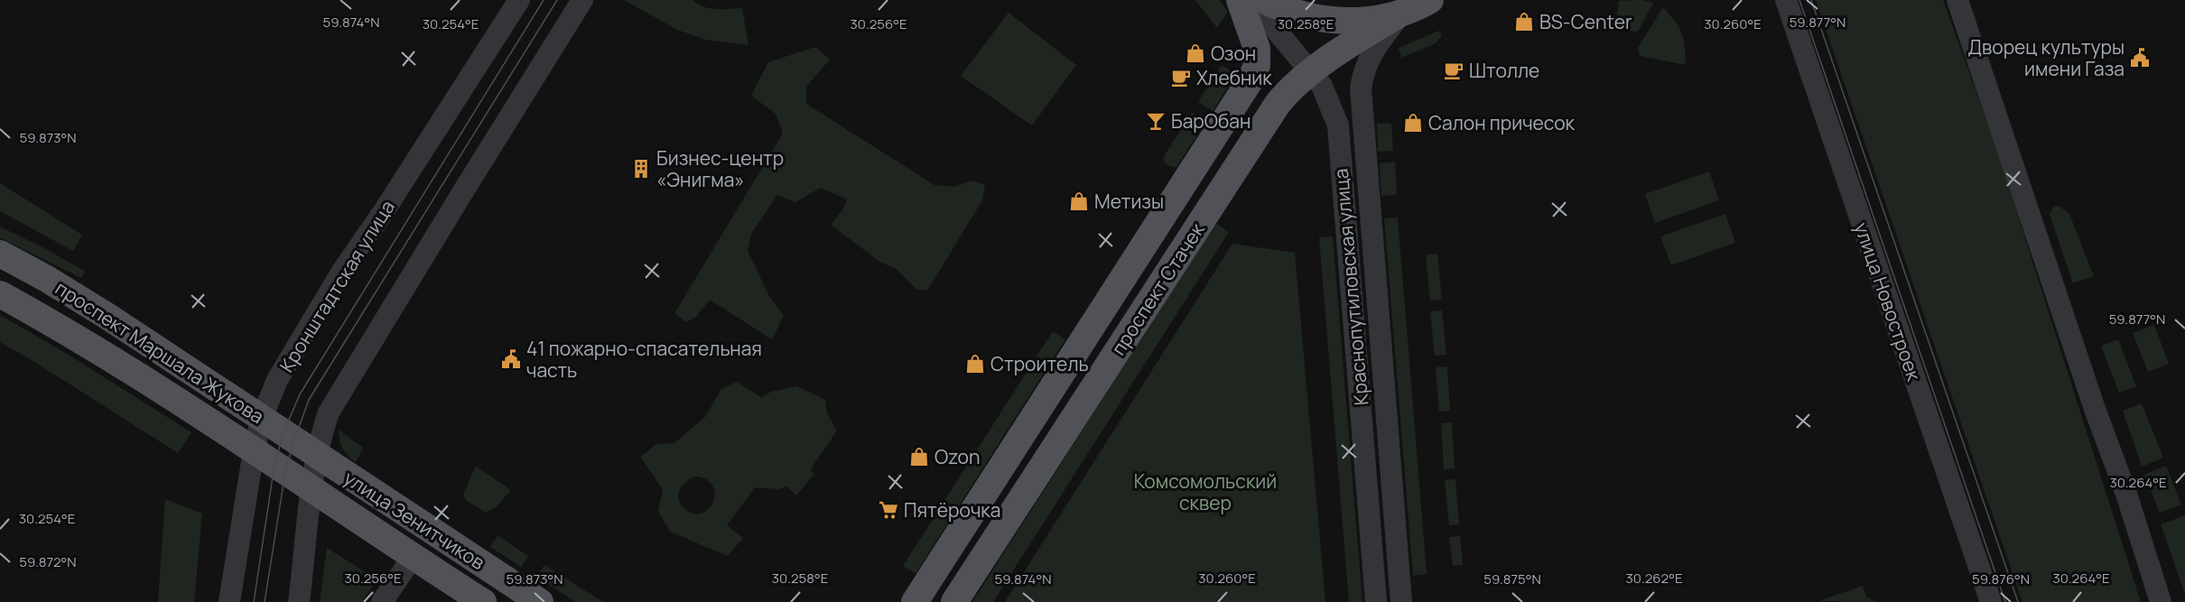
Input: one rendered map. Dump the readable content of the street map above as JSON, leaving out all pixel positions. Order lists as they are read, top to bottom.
{
  "streets": {
    "main road": ["проспект Стачек", "проспект Маршала Жукова", "улица Зенитчиков"],
    "street": ["Кронштадтская улица", "Краснопутиловская улица", "улица Новостроек"]
  },
  "crossings": [
    ["Кронштадтская улица", "проспект Маршала Жукова"],
    ["Краснопутиловская улица", "проспект Стачек"],
    ["проспект Маршала Жукова", "улица Зенитчиков"]
  ],
  "parks": ["Комсомольский сквер"],
  "places": {
    "shop": [
      "BS-Сеntеr",
      "Озон",
      "Салон причесок",
      "Метизы",
      "Строитель",
      "Ozon"
    ],
    "public building": ["Дворец культуры имени Газа", "41 пожарно-спасательная часть"],
    "cafe": ["Штолле", "Хлебник"],
    "bar": ["БарОбан"],
    "building": ["Бизнес-центр «Энигма»"],
    "supermarket": ["Пятёрочка"]
  },
  "coordinates": [
    "59.874°N",
    "59.877°N",
    "30.254°E",
    "30.258°E",
    "30.260°E",
    "30.256°E",
    "59.873°N",
    "30.264°E",
    "59.872°N",
    "30.262°E",
    "59.875°N",
    "59.876°N"
  ]
}
